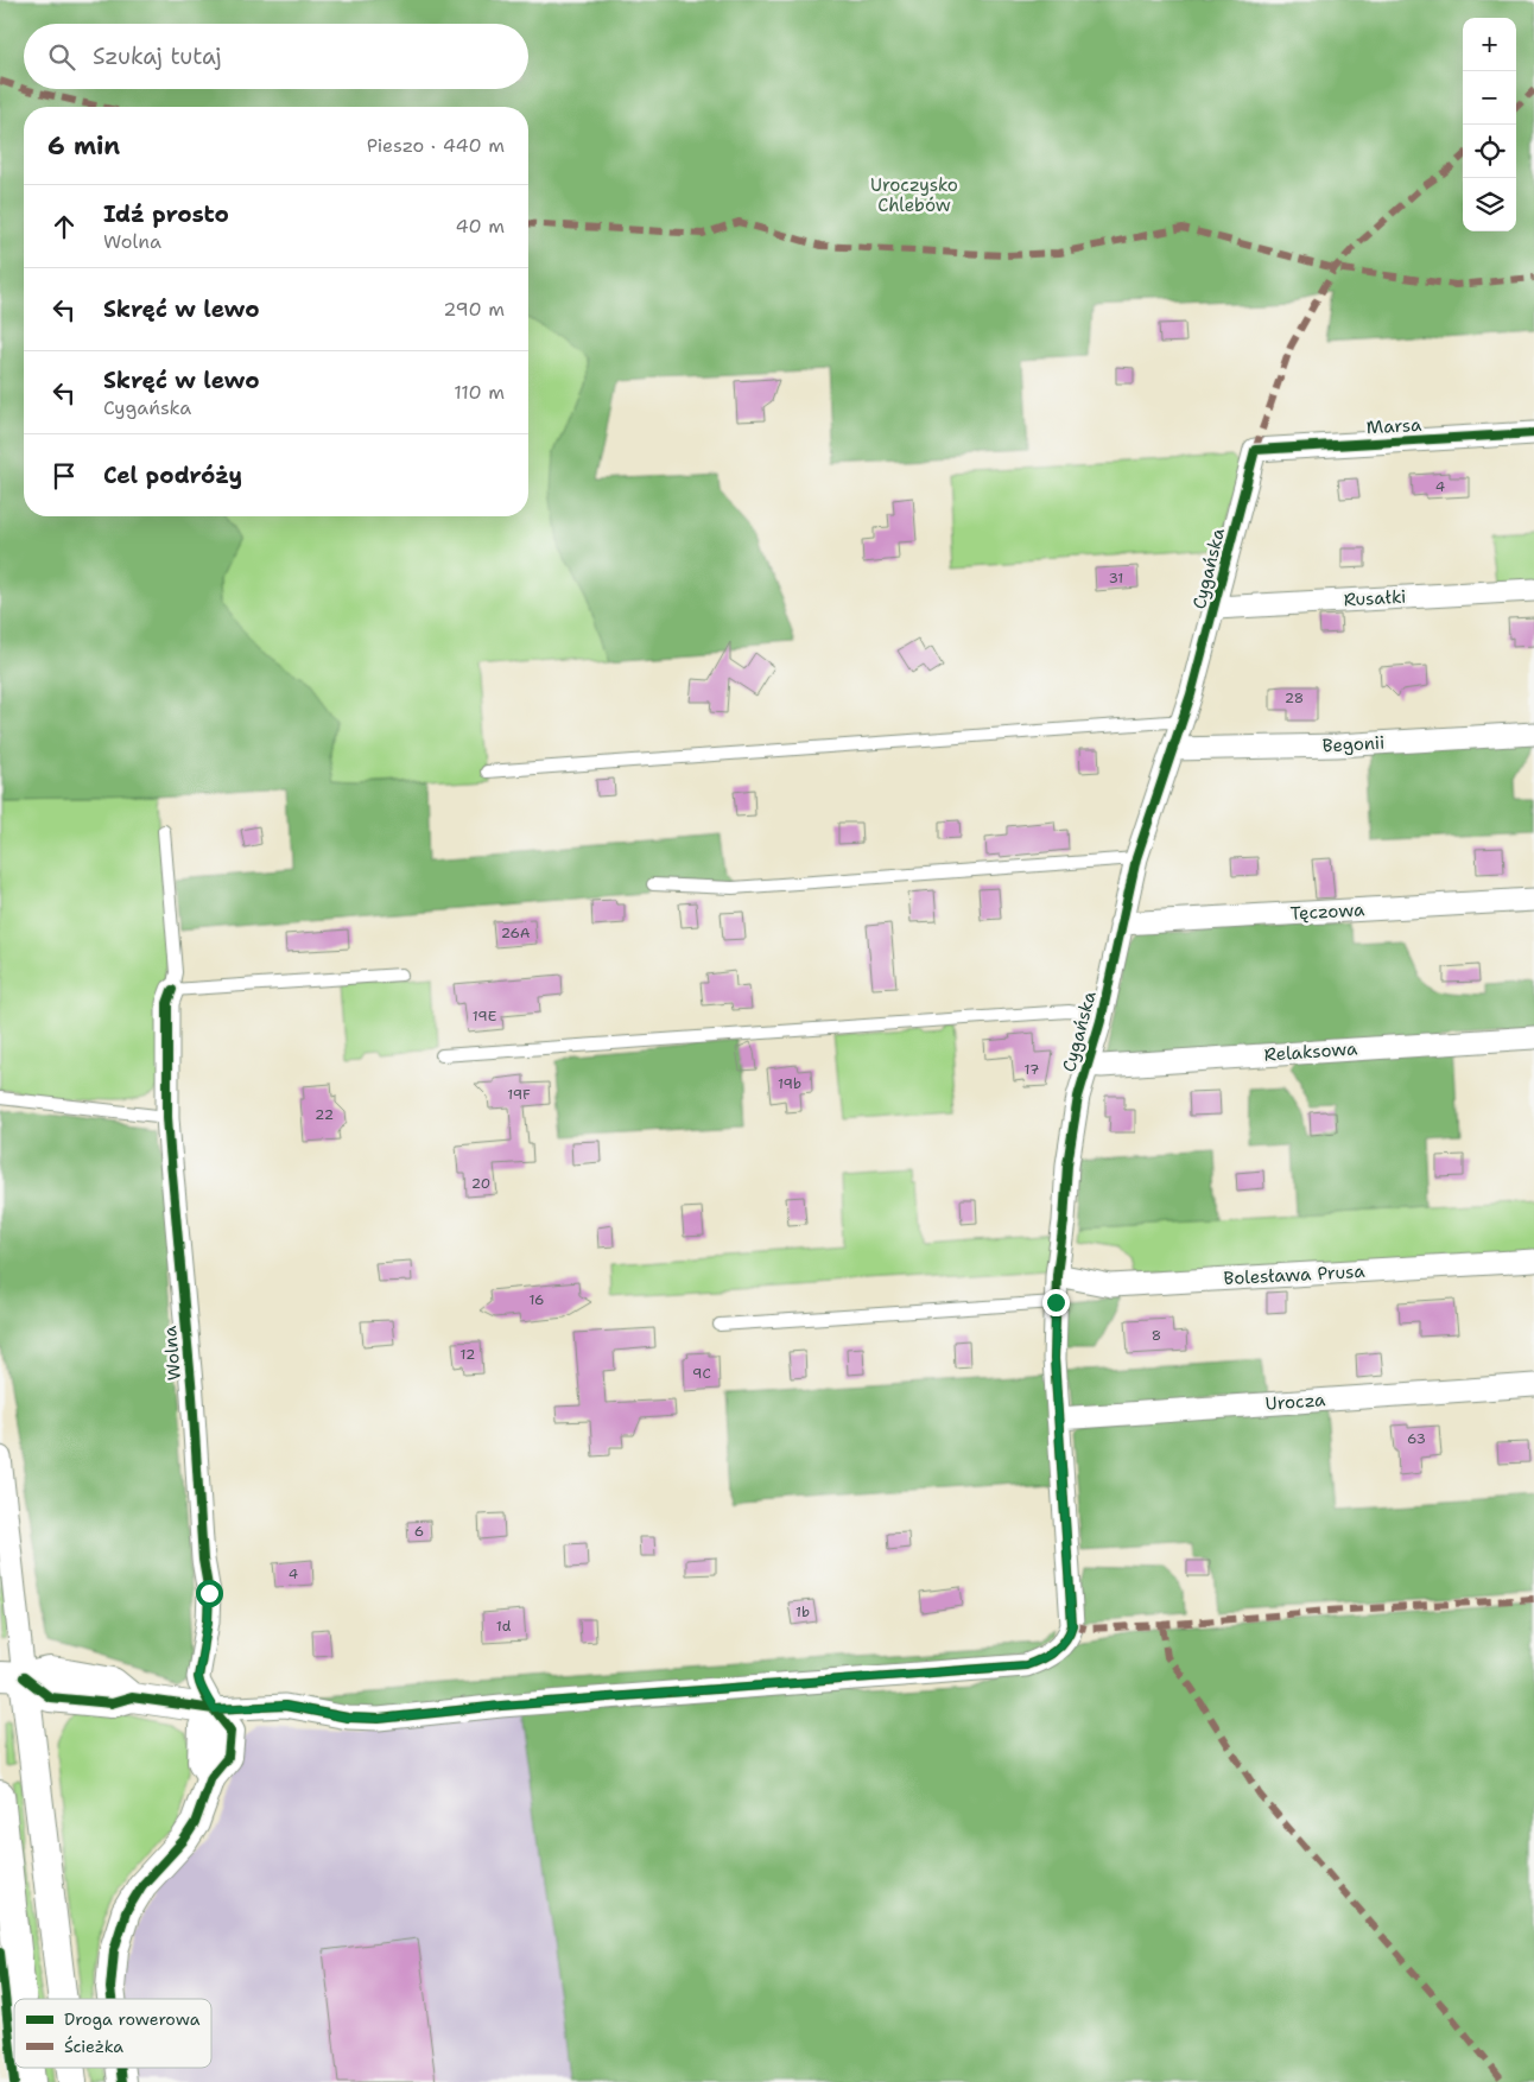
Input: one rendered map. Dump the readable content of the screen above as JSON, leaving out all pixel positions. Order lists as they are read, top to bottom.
{
  "streets": {
    "street": [
      "Marsa",
      "Cygańska",
      "Rusałki",
      "Begonii",
      "Tęczowa",
      "Relaksowa",
      "Bolesława Prusa",
      "Wolna",
      "Urocza"
    ]
  },
  "crossings": [
    ["Marsa", "Cygańska"],
    ["Cygańska", "Rusałki"],
    ["Cygańska", "Begonii"],
    ["Cygańska", "Tęczowa"],
    ["Cygańska", "Relaksowa"],
    ["Cygańska", "Bolesława Prusa"],
    ["Cygańska", "Wolna"],
    ["Cygańska", "Urocza"]
  ],
  "parks": ["Uroczysko Chlebów"],
  "house_numbers": [
    "4",
    "31",
    "28",
    "26A",
    "19E",
    "17",
    "19b",
    "19F",
    "22",
    "20",
    "16",
    "8",
    "12",
    "9C",
    "63",
    "6",
    "4",
    "1b",
    "1d"
  ],
  "legend": ["Droga rowerowa", "Ścieżka"],
  "page": {
    "map_buttons": ["+", "−"],
    "search": "Szukaj tutaj",
    "heading": ["6 min", "Pieszo · 440 m"],
    "list": [
      ["Idź prosto", "Wolna", "40 m"],
      ["Skręć w lewo", "290 m"],
      ["Skręć w lewo", "Cygańska", "110 m"],
      "Cel podróży"
    ]
  }
}
